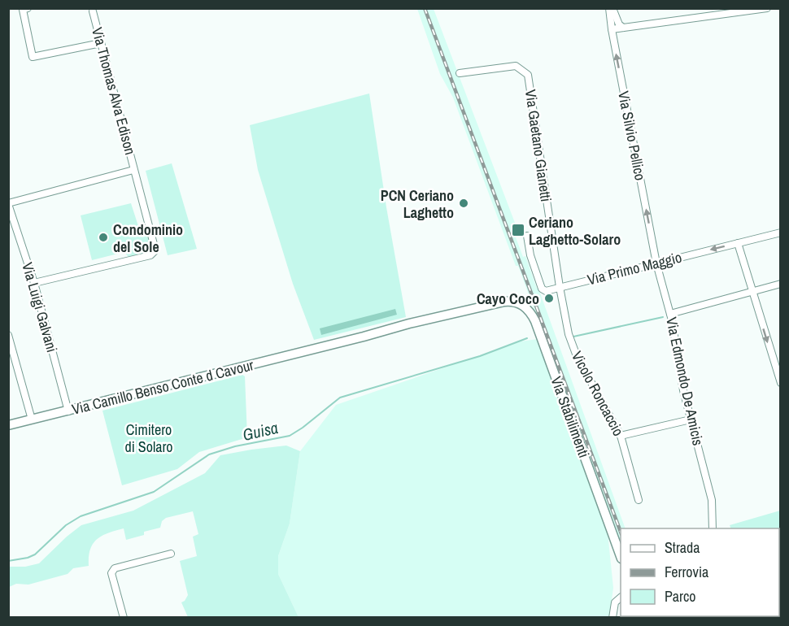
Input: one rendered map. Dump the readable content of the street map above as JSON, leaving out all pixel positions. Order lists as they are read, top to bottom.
{
  "streets": {
    "street": [
      "Via Thomas Alva Edison",
      "Via Silvio Pellico",
      "Via Gaetano Gianetti",
      "Via Primo Maggio",
      "Via Luigi Galvani",
      "Via Edmondo De Amicis",
      "Via Camillo Benso Conte d Cavour",
      "Vicolo Roncaccio",
      "Via Stabilimenti"
    ]
  },
  "crossings": [
    ["Via Thomas Alva Edison", "Via Luigi Galvani"],
    ["Via Silvio Pellico", "Via Primo Maggio"],
    ["Via Silvio Pellico", "Via Edmondo De Amicis"],
    ["Via Gaetano Gianetti", "Via Primo Maggio"],
    ["Via Gaetano Gianetti", "Vicolo Roncaccio"],
    ["Via Primo Maggio", "Via Edmondo De Amicis"],
    ["Via Primo Maggio", "Vicolo Roncaccio"],
    ["Via Luigi Galvani", "Via Camillo Benso Conte d Cavour"],
    ["Via Camillo Benso Conte d Cavour", "Via Stabilimenti"]
  ],
  "one_way": ["Via Silvio Pellico"],
  "water": ["Guisa"],
  "parks": ["Cimitero di Solaro"],
  "places": {
    "other": ["PCN Ceriano Laghetto", "Condominio del Sole", "Cayo Coco"],
    "transit": ["Ceriano Laghetto-Solaro"]
  },
  "legend": ["Strada", "Ferrovia", "Parco"]
}
